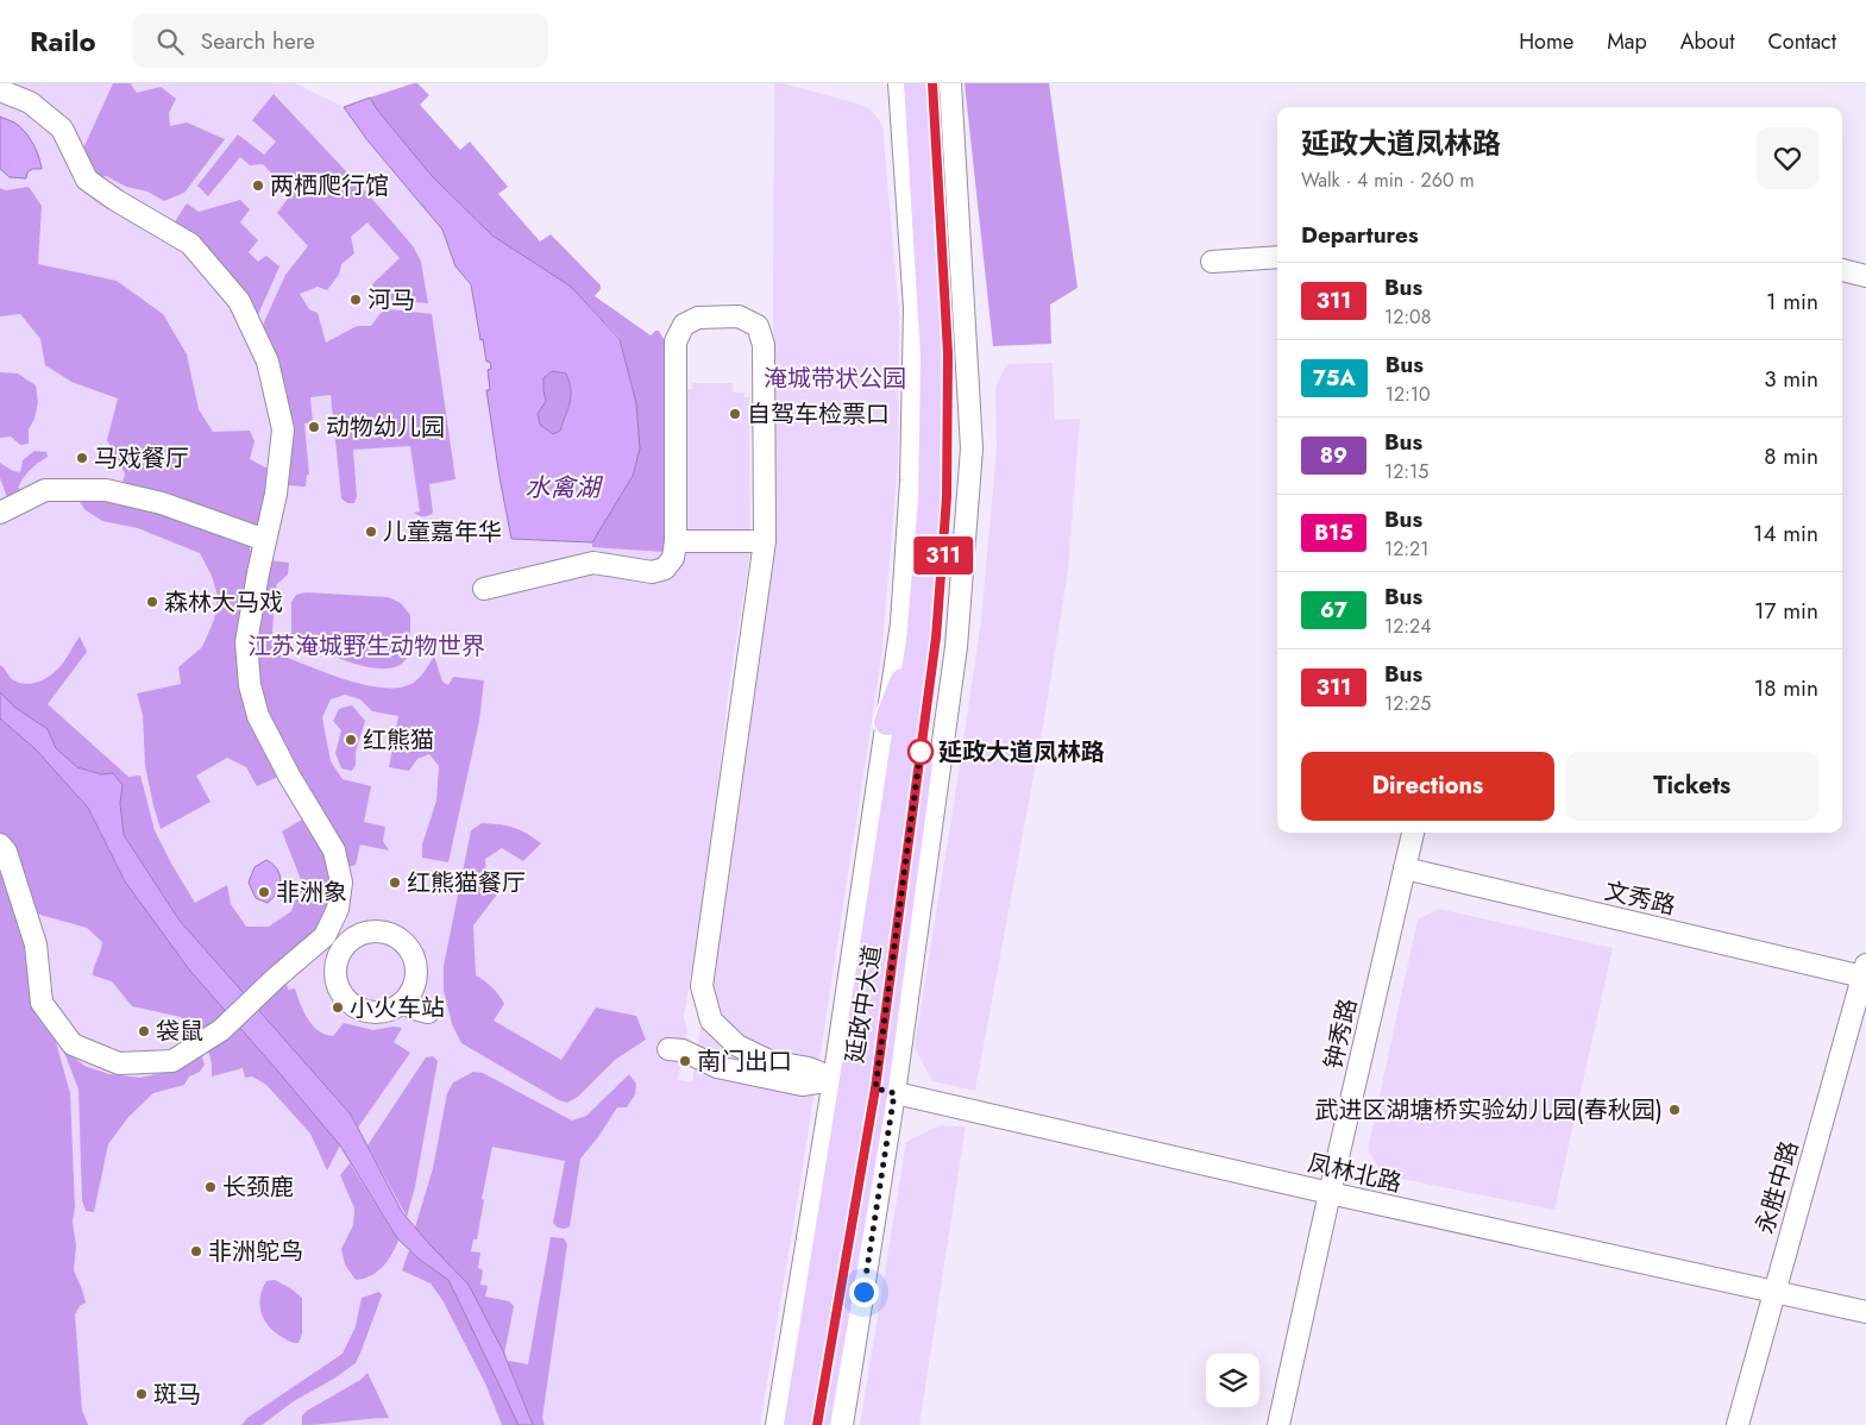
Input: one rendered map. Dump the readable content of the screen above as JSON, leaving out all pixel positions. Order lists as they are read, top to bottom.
{
  "streets": {
    "main road": ["延政中大道"],
    "street": [
      "文秀路",
      "钟秀路",
      "凤林北路",
      "永胜中路"
    ]
  },
  "crossings": [
    ["文秀路", "钟秀路"],
    ["文秀路", "永胜中路"],
    ["延政中大道", "凤林北路"],
    ["钟秀路", "凤林北路"],
    ["凤林北路", "永胜中路"]
  ],
  "water": ["水禽湖"],
  "parks": ["淹城带状公园", "江苏淹城野生动物世界"],
  "places": [
    "两栖爬行馆",
    "河马",
    "自驾车检票口",
    "动物幼儿园",
    "马戏餐厅",
    "儿童嘉年华",
    "森林大马戏",
    "红熊猫",
    "延政大道凤林路",
    "红熊猫餐厅",
    "非洲象",
    "小火车站",
    "袋鼠",
    "南门出口",
    "武进区湖塘桥实验幼儿园(春秋园)",
    "长颈鹿",
    "非洲鸵鸟",
    "斑马"
  ],
  "lines": ["bus line 311"],
  "page": {
    "header": "Railo",
    "search": "Search here",
    "nav": [
      "Home",
      "Map",
      "About",
      "Contact"
    ],
    "on_map": "311",
    "heading": [
      ["延政大道凤林路", "Walk · 4 min · 260 m"],
      "Departures"
    ],
    "list": [
      {
        "mark": "311",
        "name": "Bus",
        "note": "12:08",
        "value": "1 min"
      },
      {
        "mark": "75A",
        "name": "Bus",
        "note": "12:10",
        "value": "3 min"
      },
      {
        "mark": "89",
        "name": "Bus",
        "note": "12:15",
        "value": "8 min"
      },
      {
        "mark": "B15",
        "name": "Bus",
        "note": "12:21",
        "value": "14 min"
      },
      {
        "mark": "67",
        "name": "Bus",
        "note": "12:24",
        "value": "17 min"
      },
      {
        "mark": "311",
        "name": "Bus",
        "note": "12:25",
        "value": "18 min"
      }
    ],
    "buttons": ["Directions", "Tickets"]
  }
}
